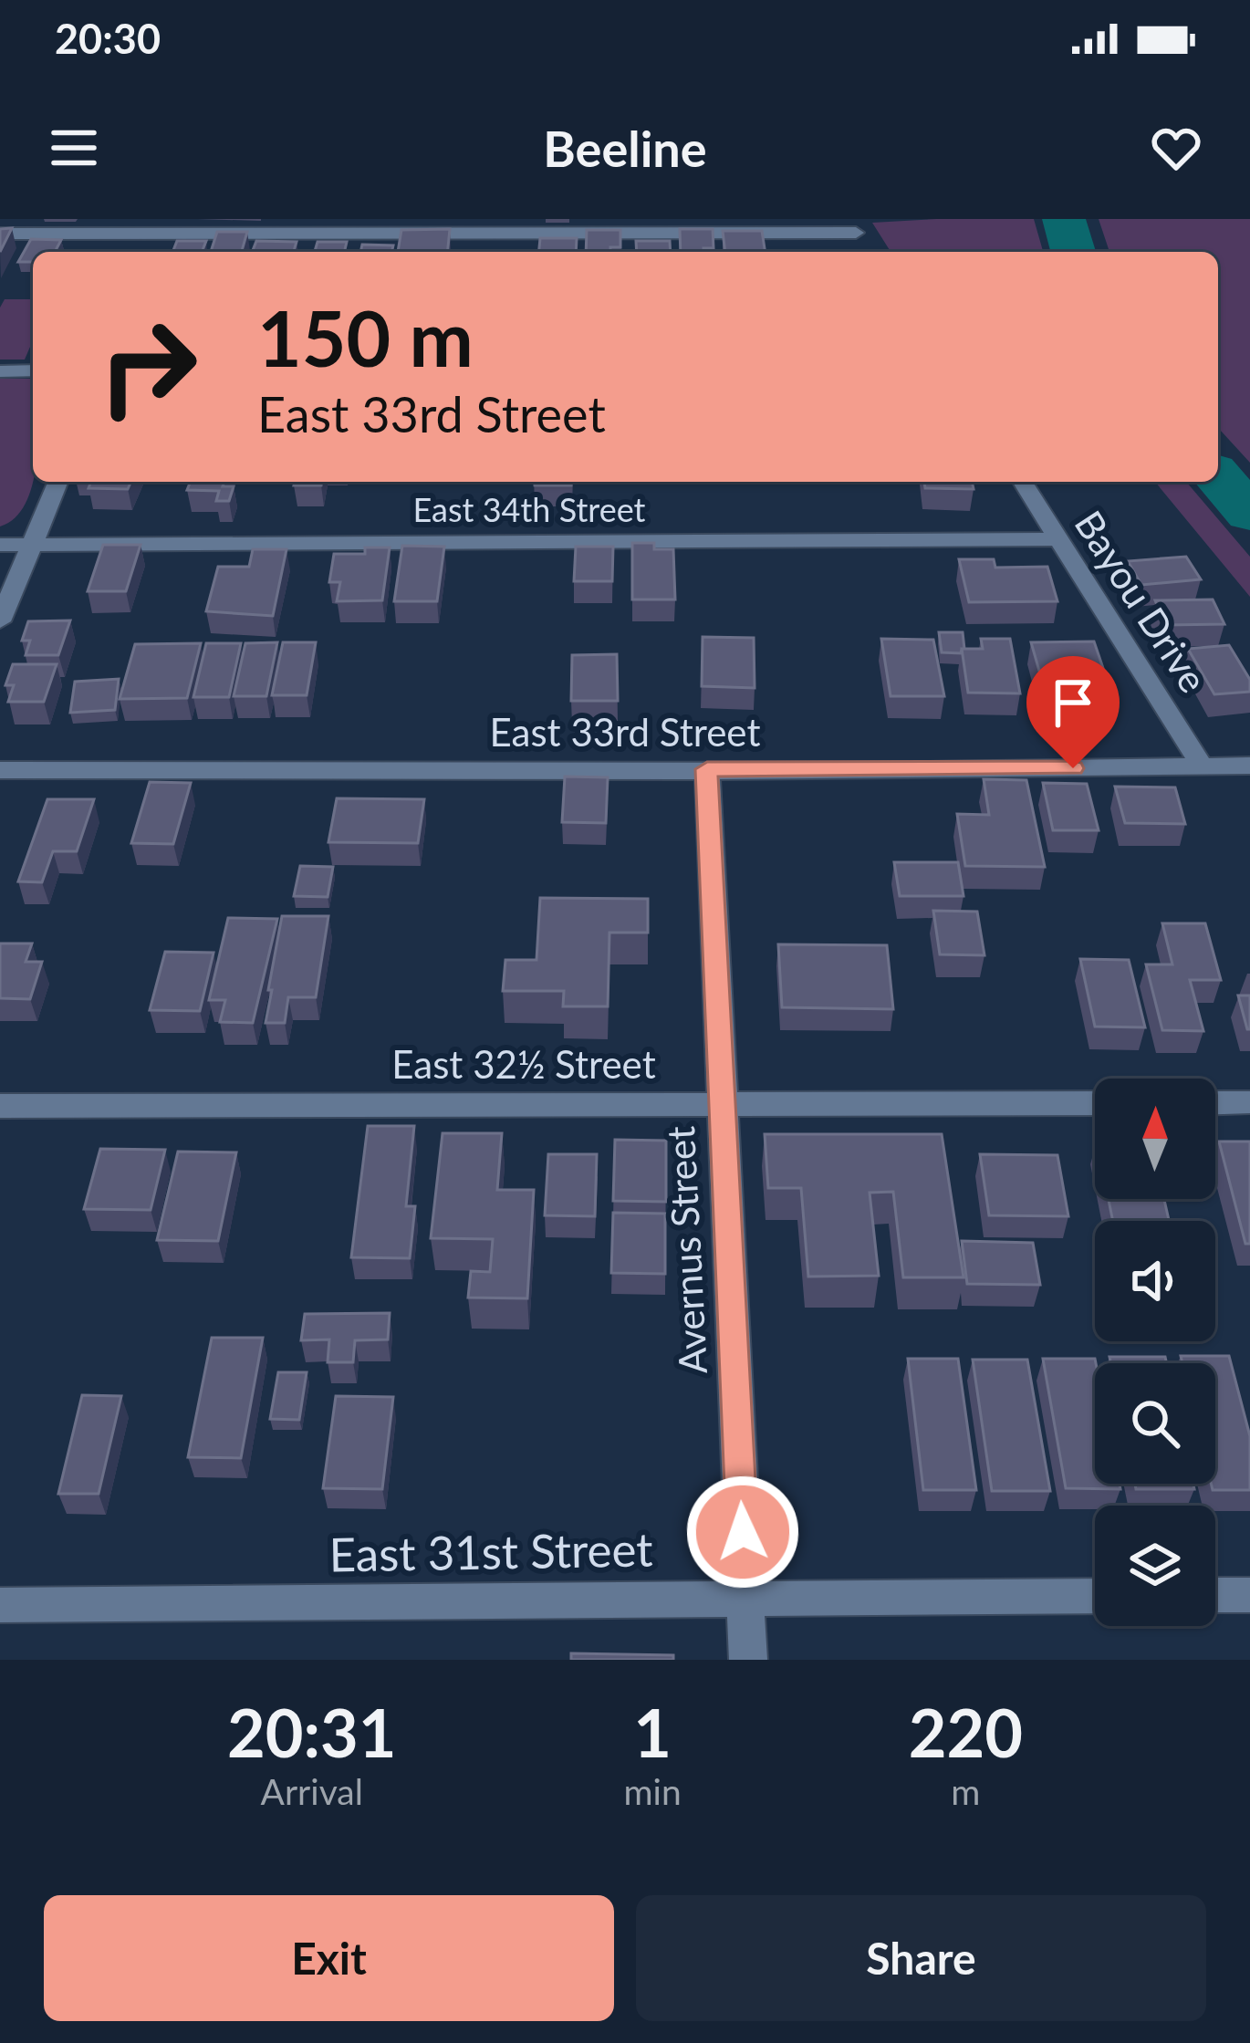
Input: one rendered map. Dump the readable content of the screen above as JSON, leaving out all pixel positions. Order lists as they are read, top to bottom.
{
  "streets": {
    "street": [
      "East 34th Street",
      "Bayou Drive",
      "East 33rd Street",
      "East 32½ Street",
      "Avernus Street",
      "East 31st Street"
    ]
  },
  "crossings": [
    ["East 34th Street", "Bayou Drive"],
    ["Bayou Drive", "East 33rd Street"],
    ["East 33rd Street", "Avernus Street"],
    ["East 32½ Street", "Avernus Street"],
    ["Avernus Street", "East 31st Street"]
  ],
  "north": "top",
  "page": {
    "status": "20:30",
    "header": "Beeline",
    "turn": ["150 m", "East 33rd Street"],
    "eta": [
      "20:31",
      "Arrival",
      "1",
      "min",
      "220",
      "m"
    ],
    "buttons": ["Exit", "Share"]
  }
}
